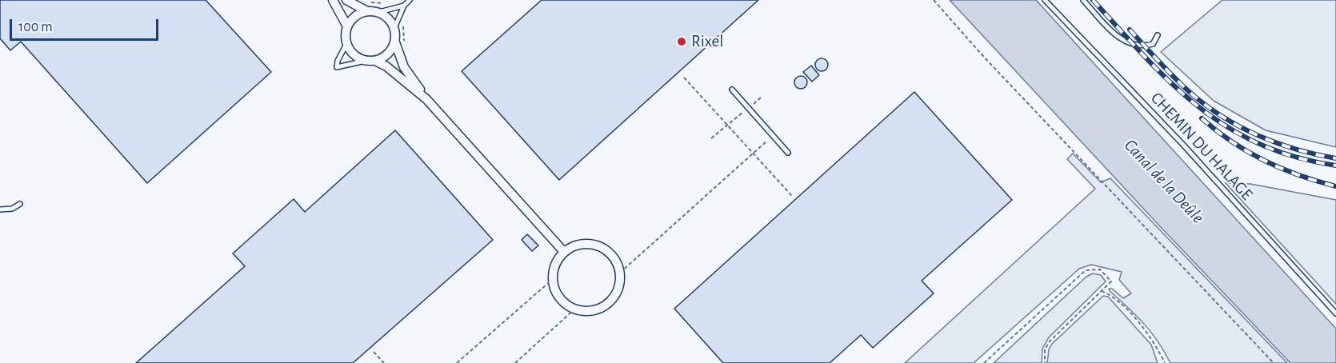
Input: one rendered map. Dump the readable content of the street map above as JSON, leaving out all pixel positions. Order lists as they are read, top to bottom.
{
  "streets": {
    "lane": ["CHEMIN DU HALAGE"]
  },
  "water": ["Canal de la Deûle"],
  "places": ["Rixel"],
  "scale_bar": "100 m"
}
